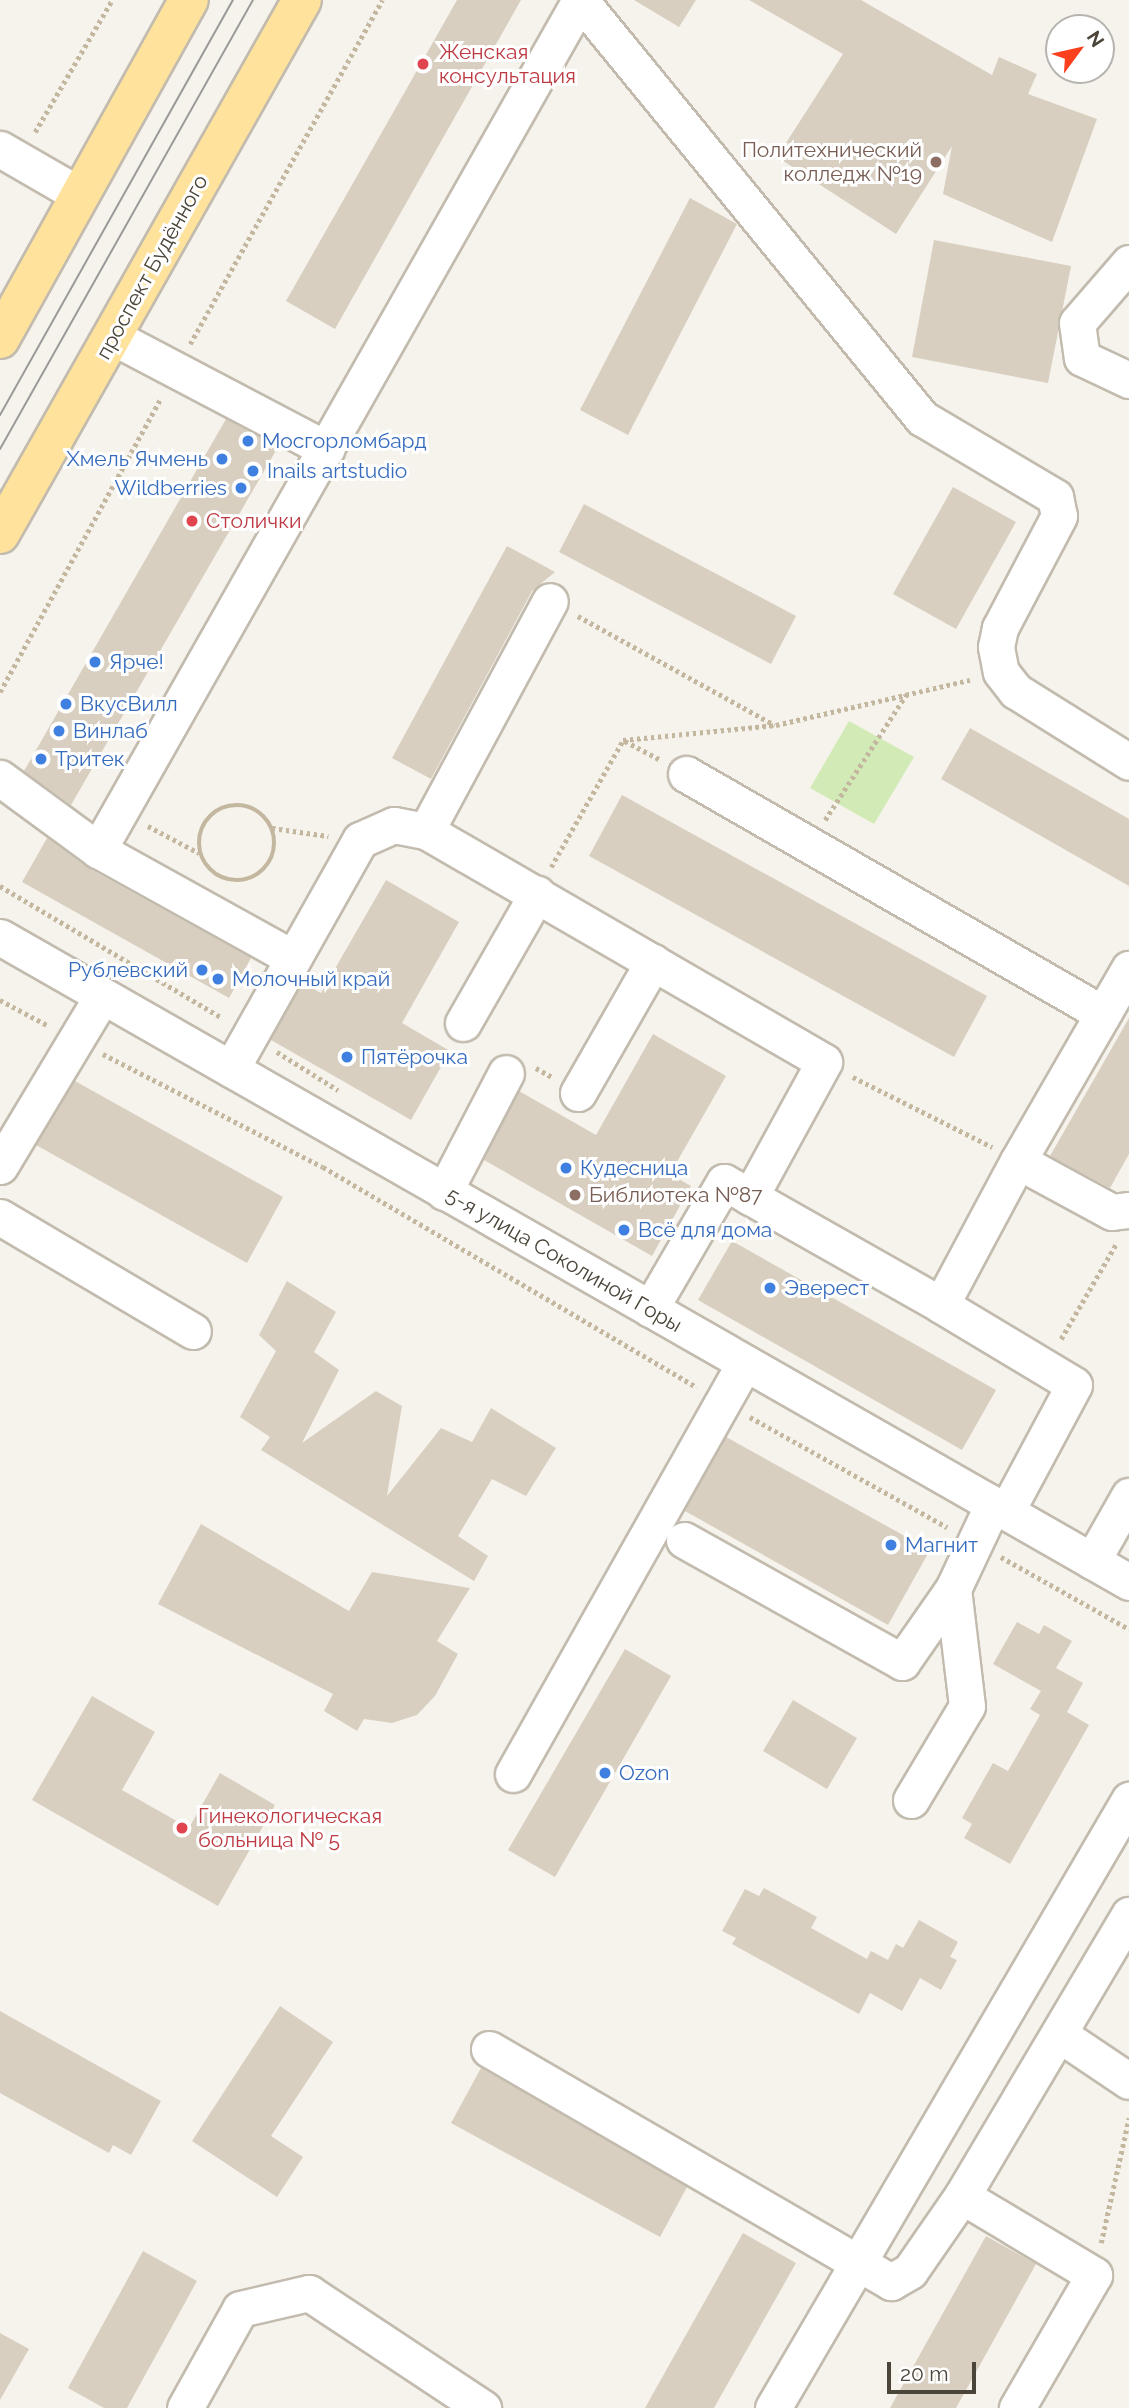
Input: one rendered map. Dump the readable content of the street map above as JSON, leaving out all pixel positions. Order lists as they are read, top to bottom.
{
  "streets": {
    "main road": ["проспект Будённого"],
    "street": ["5-я улица Соколиной Горы"]
  },
  "places": [
    "Женская консультация",
    "Политехнический колледж №19",
    "Мосгорломбард",
    "Хмель Ячмень",
    "Inails artstudio",
    "Wildberries",
    "Столички",
    "Ярче!",
    "ВкусВилл",
    "Винлаб",
    "Тритек",
    "Рублевский",
    "Молочный край",
    "Пятёрочка",
    "Кудесница",
    "Библиотека №87",
    "Всё для дома",
    "Эверест",
    "Магнит",
    "Ozon",
    "Гинекологическая больница № 5"
  ],
  "scale_bar": "20 m",
  "north": "top right"
}
